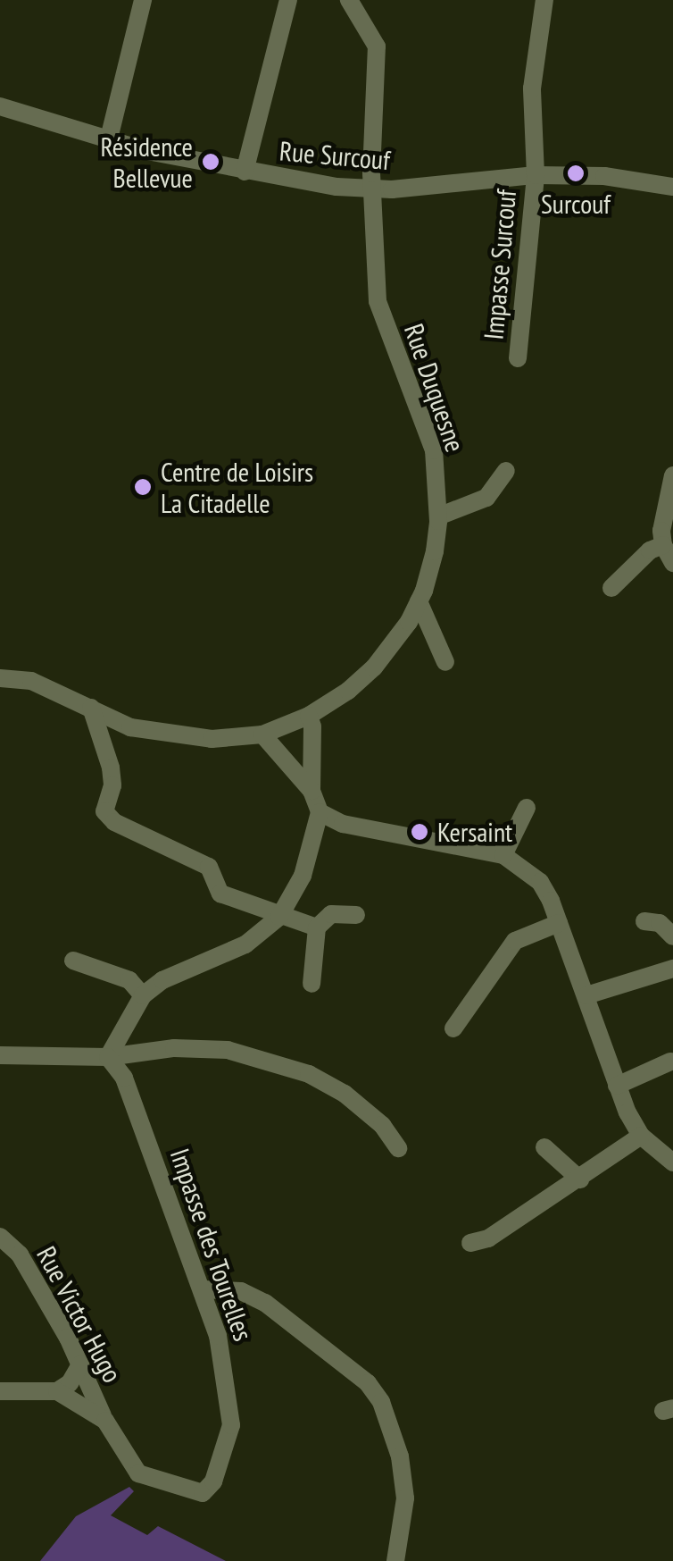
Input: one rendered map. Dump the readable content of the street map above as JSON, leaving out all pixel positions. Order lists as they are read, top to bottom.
{
  "streets": {
    "street": [
      "Rue Surcouf",
      "Impasse Surcouf",
      "Rue Duquesne",
      "Impasse des Tourelles",
      "Rue Victor Hugo"
    ]
  },
  "crossings": [
    ["Rue Surcouf", "Impasse Surcouf"],
    ["Rue Surcouf", "Rue Duquesne"],
    ["Impasse des Tourelles", "Rue Victor Hugo"]
  ],
  "places": [
    "Résidence Bellevue",
    "Surcouf",
    "Centre de Loisirs La Citadelle",
    "Kersaint"
  ]
}
